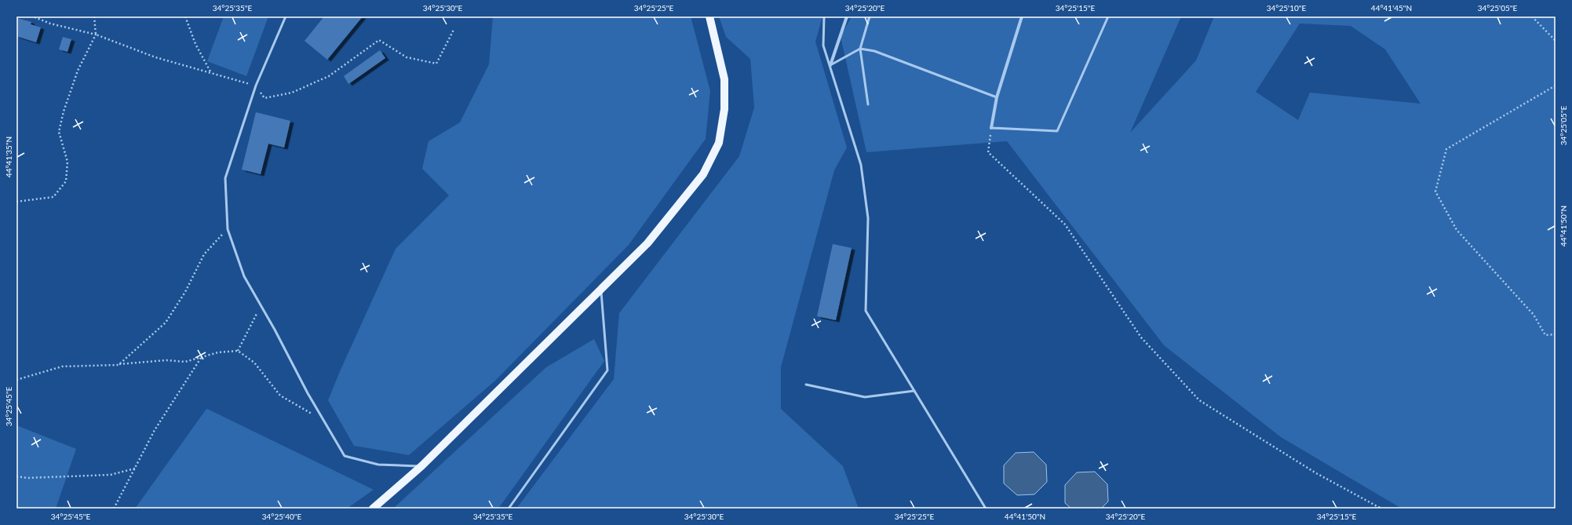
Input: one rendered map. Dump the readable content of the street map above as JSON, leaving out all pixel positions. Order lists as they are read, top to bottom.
{
  "coordinates": [
    "34°25'35\"E",
    "34°25'30\"E",
    "34°25'25\"E",
    "34°25'20\"E",
    "34°25'15\"E",
    "34°25'10\"E",
    "44°41'45\"N",
    "34°25'05\"E",
    "44°41'35\"N",
    "44°41'50\"N",
    "34°25'45\"E",
    "34°25'40\"E"
  ]
}
